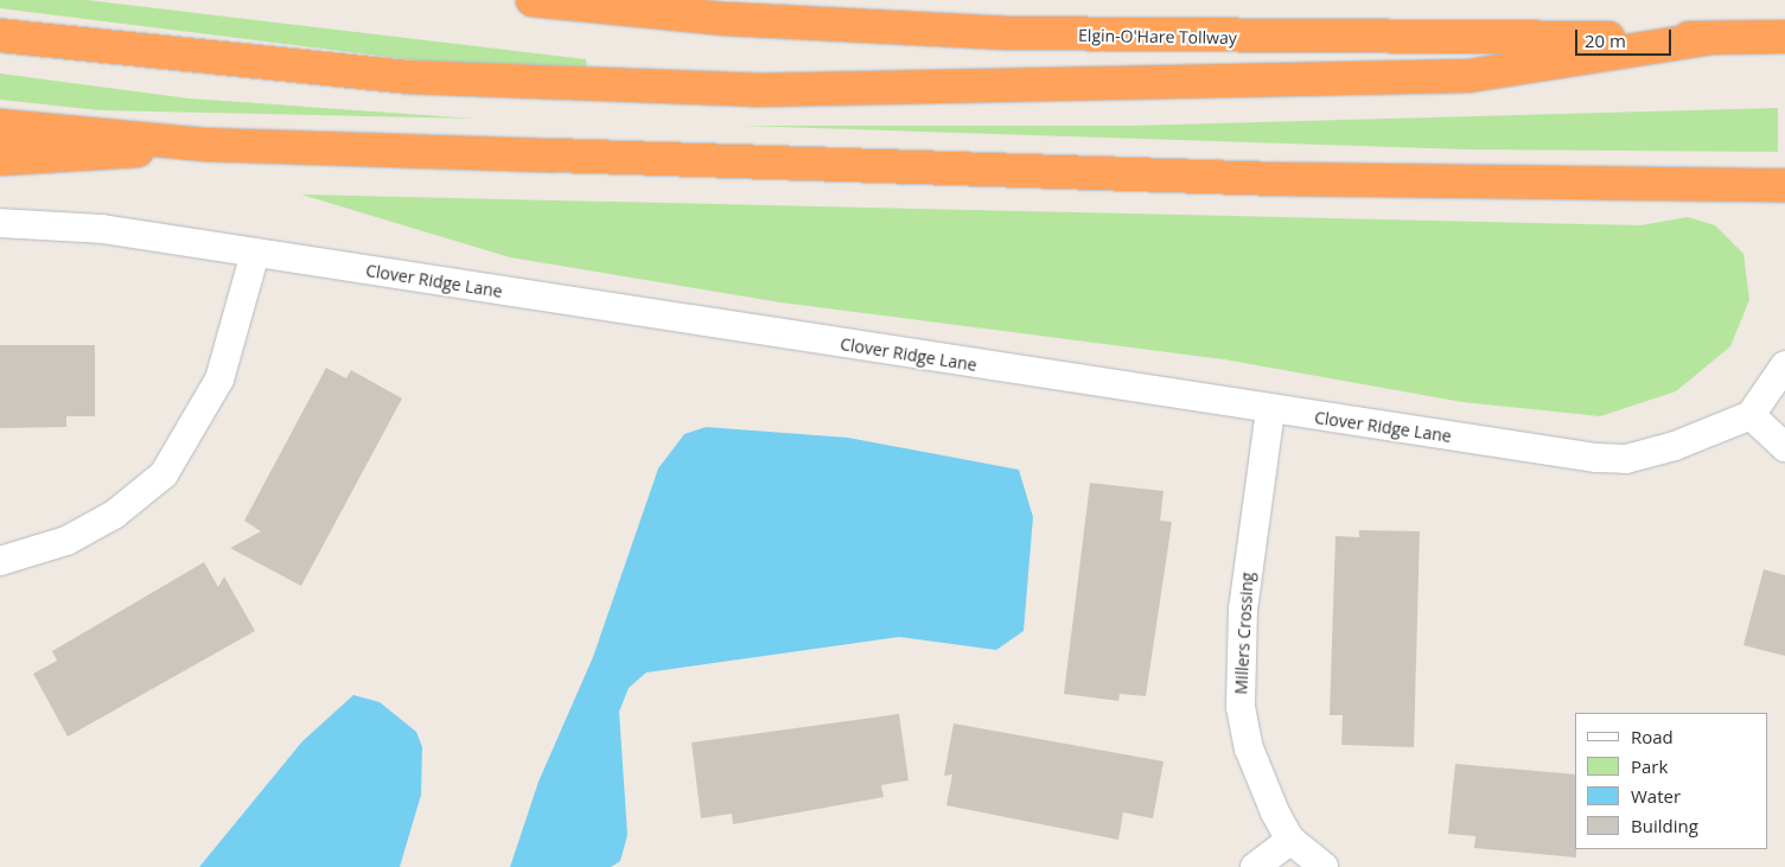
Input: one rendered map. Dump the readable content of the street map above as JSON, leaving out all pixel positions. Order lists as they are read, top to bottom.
{
  "streets": {
    "highway": ["Elgin-O'Hare Tollway"],
    "street": ["Clover Ridge Lane", "Millers Crossing"]
  },
  "crossings": [
    ["Clover Ridge Lane", "Millers Crossing"]
  ],
  "legend": [
    "Road",
    "Park",
    "Water",
    "Building"
  ],
  "scale_bar": "20 m"
}
